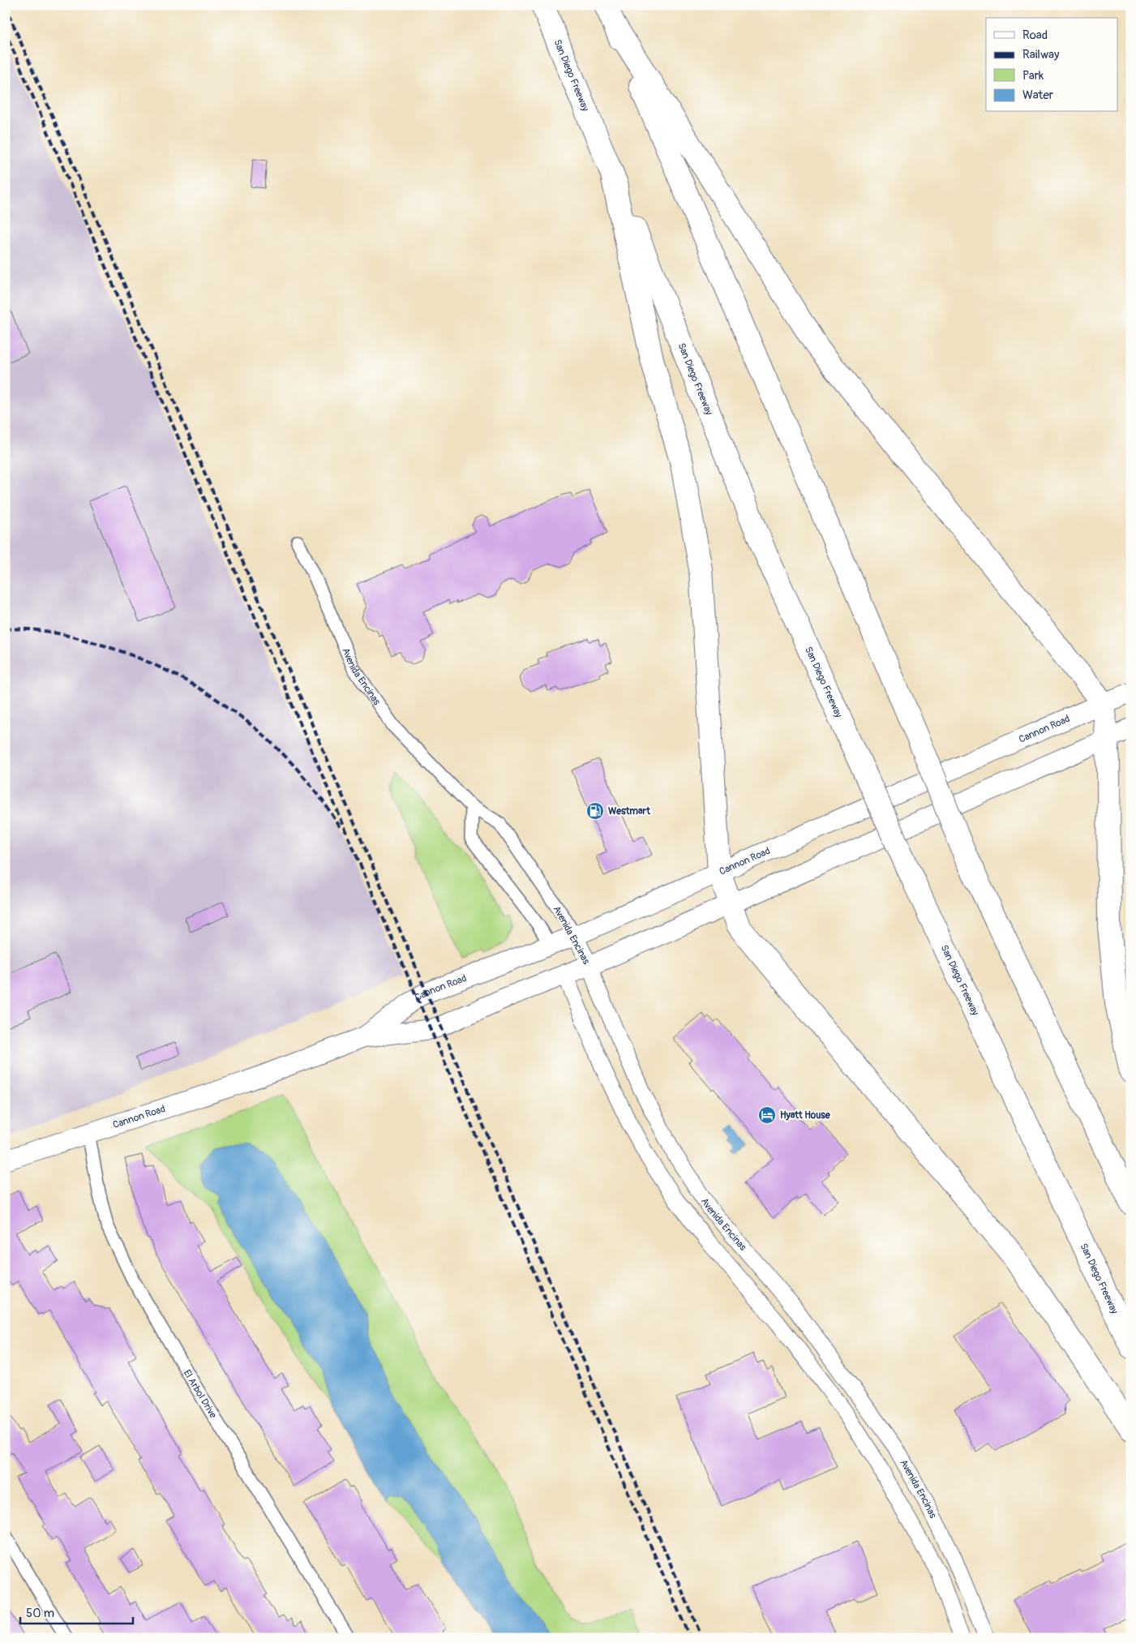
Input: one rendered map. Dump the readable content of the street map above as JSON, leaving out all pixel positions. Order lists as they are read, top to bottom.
{
  "streets": {
    "highway": ["San Diego Freeway"],
    "main road": ["Cannon Road"],
    "street": ["Avenida Encinas", "El Arbol Drive"]
  },
  "crossings": [
    ["Avenida Encinas", "Cannon Road"],
    ["Cannon Road", "El Arbol Drive"]
  ],
  "places": {
    "fuel station": ["Westmart"],
    "hotel": ["Hyatt House"]
  },
  "legend": [
    "Road",
    "Railway",
    "Park",
    "Water"
  ],
  "scale_bar": "50 m"
}
